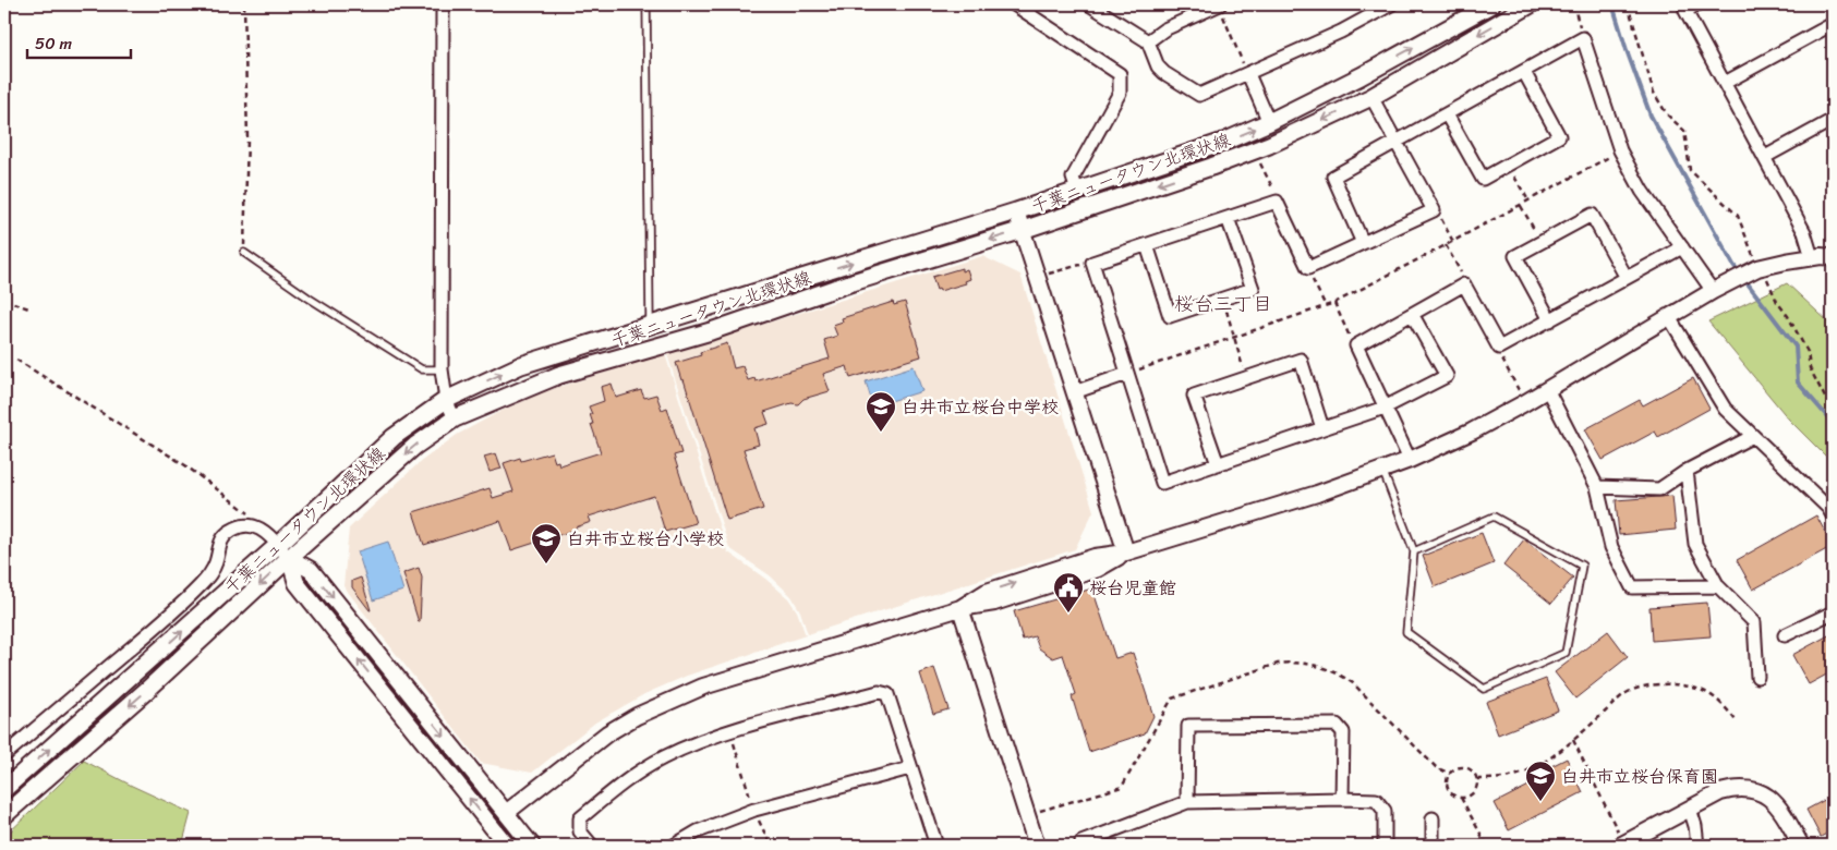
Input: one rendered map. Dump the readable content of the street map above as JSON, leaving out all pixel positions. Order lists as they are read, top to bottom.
{
  "streets": {
    "main road": ["千葉ニュータウン北環状線"]
  },
  "districts": ["桜台三丁目"],
  "places": {
    "school or university": ["白井市立桜台中学校", "白井市立桜台小学校", "白井市立桜台保育園"],
    "public building": ["桜台児童館"]
  },
  "scale_bar": "50 m"
}
